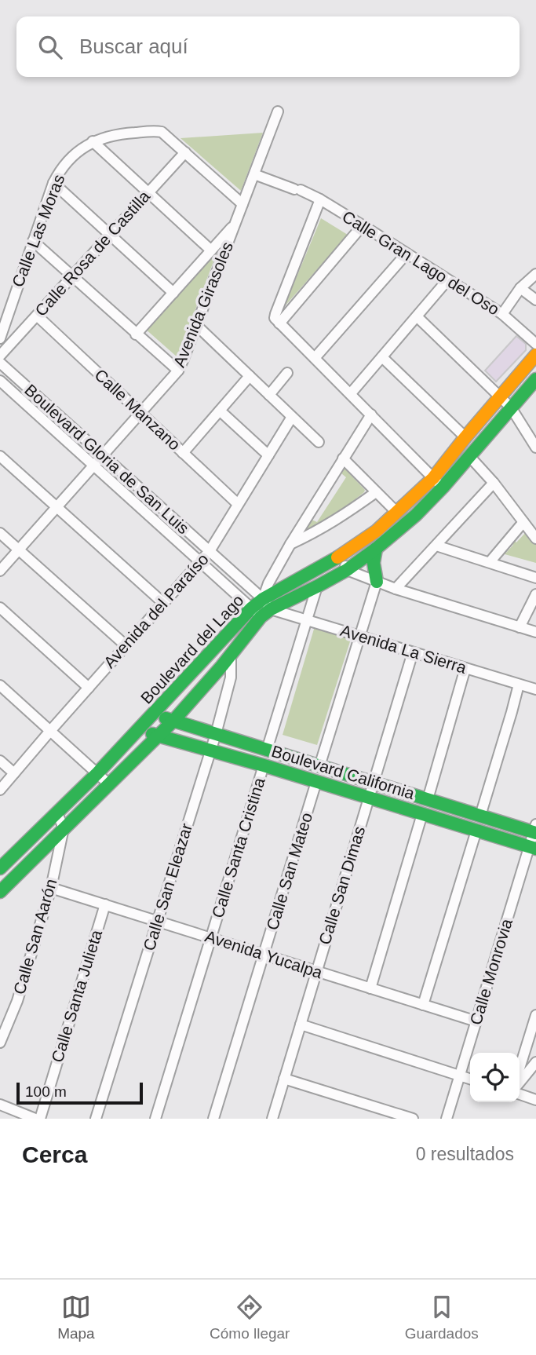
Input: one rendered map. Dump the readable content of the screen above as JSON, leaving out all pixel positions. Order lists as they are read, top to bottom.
{
  "streets": {
    "street": [
      "Calle Las Moras",
      "Calle Rosa de Castilla",
      "Calle Gran Lago del Oso",
      "Avenida Girasoles",
      "Calle Manzano",
      "Boulevard Gloria de San Luis",
      "Avenida del Paraíso",
      "Boulevard del Lago",
      "Avenida La Sierra",
      "Boulevard California",
      "Calle Santa Cristina",
      "Calle San Mateo",
      "Calle San Dimas",
      "Calle San Eleazar",
      "Calle San Aarón",
      "Avenida Yucalpa",
      "Calle Monrovia",
      "Calle Santa Julieta"
    ]
  },
  "crossings": [
    ["Calle Las Moras", "Calle Rosa de Castilla"],
    ["Calle Rosa de Castilla", "Calle Manzano"],
    ["Calle Gran Lago del Oso", "Avenida Girasoles"],
    ["Avenida Girasoles", "Calle Manzano"],
    ["Avenida Girasoles", "Boulevard Gloria de San Luis"],
    ["Calle Manzano", "Avenida del Paraíso"],
    ["Boulevard Gloria de San Luis", "Avenida del Paraíso"],
    ["Boulevard Gloria de San Luis", "Boulevard del Lago"],
    ["Boulevard Gloria de San Luis", "Avenida La Sierra"],
    ["Boulevard del Lago", "Avenida La Sierra"],
    ["Boulevard del Lago", "Boulevard California"],
    ["Boulevard del Lago", "Calle San Eleazar"],
    ["Boulevard del Lago", "Calle San Aarón"],
    ["Avenida La Sierra", "Calle San Dimas"],
    ["Boulevard California", "Calle Santa Cristina"],
    ["Boulevard California", "Calle San Mateo"],
    ["Boulevard California", "Calle San Dimas"],
    ["Boulevard California", "Calle San Eleazar"],
    ["Boulevard California", "Calle Monrovia"],
    ["Calle Santa Cristina", "Avenida Yucalpa"],
    ["Calle San Mateo", "Avenida Yucalpa"],
    ["Calle San Dimas", "Avenida Yucalpa"],
    ["Calle San Eleazar", "Avenida Yucalpa"],
    ["Calle San Aarón", "Avenida Yucalpa"],
    ["Avenida Yucalpa", "Calle Monrovia"],
    ["Avenida Yucalpa", "Calle Santa Julieta"]
  ],
  "scale_bar": "100 m",
  "page": {
    "search": "Buscar aquí",
    "scale": "100 m",
    "heading": ["Cerca", "0 resultados"],
    "nav": ["Mapa", "Cómo llegar", "Guardados"]
  }
}
